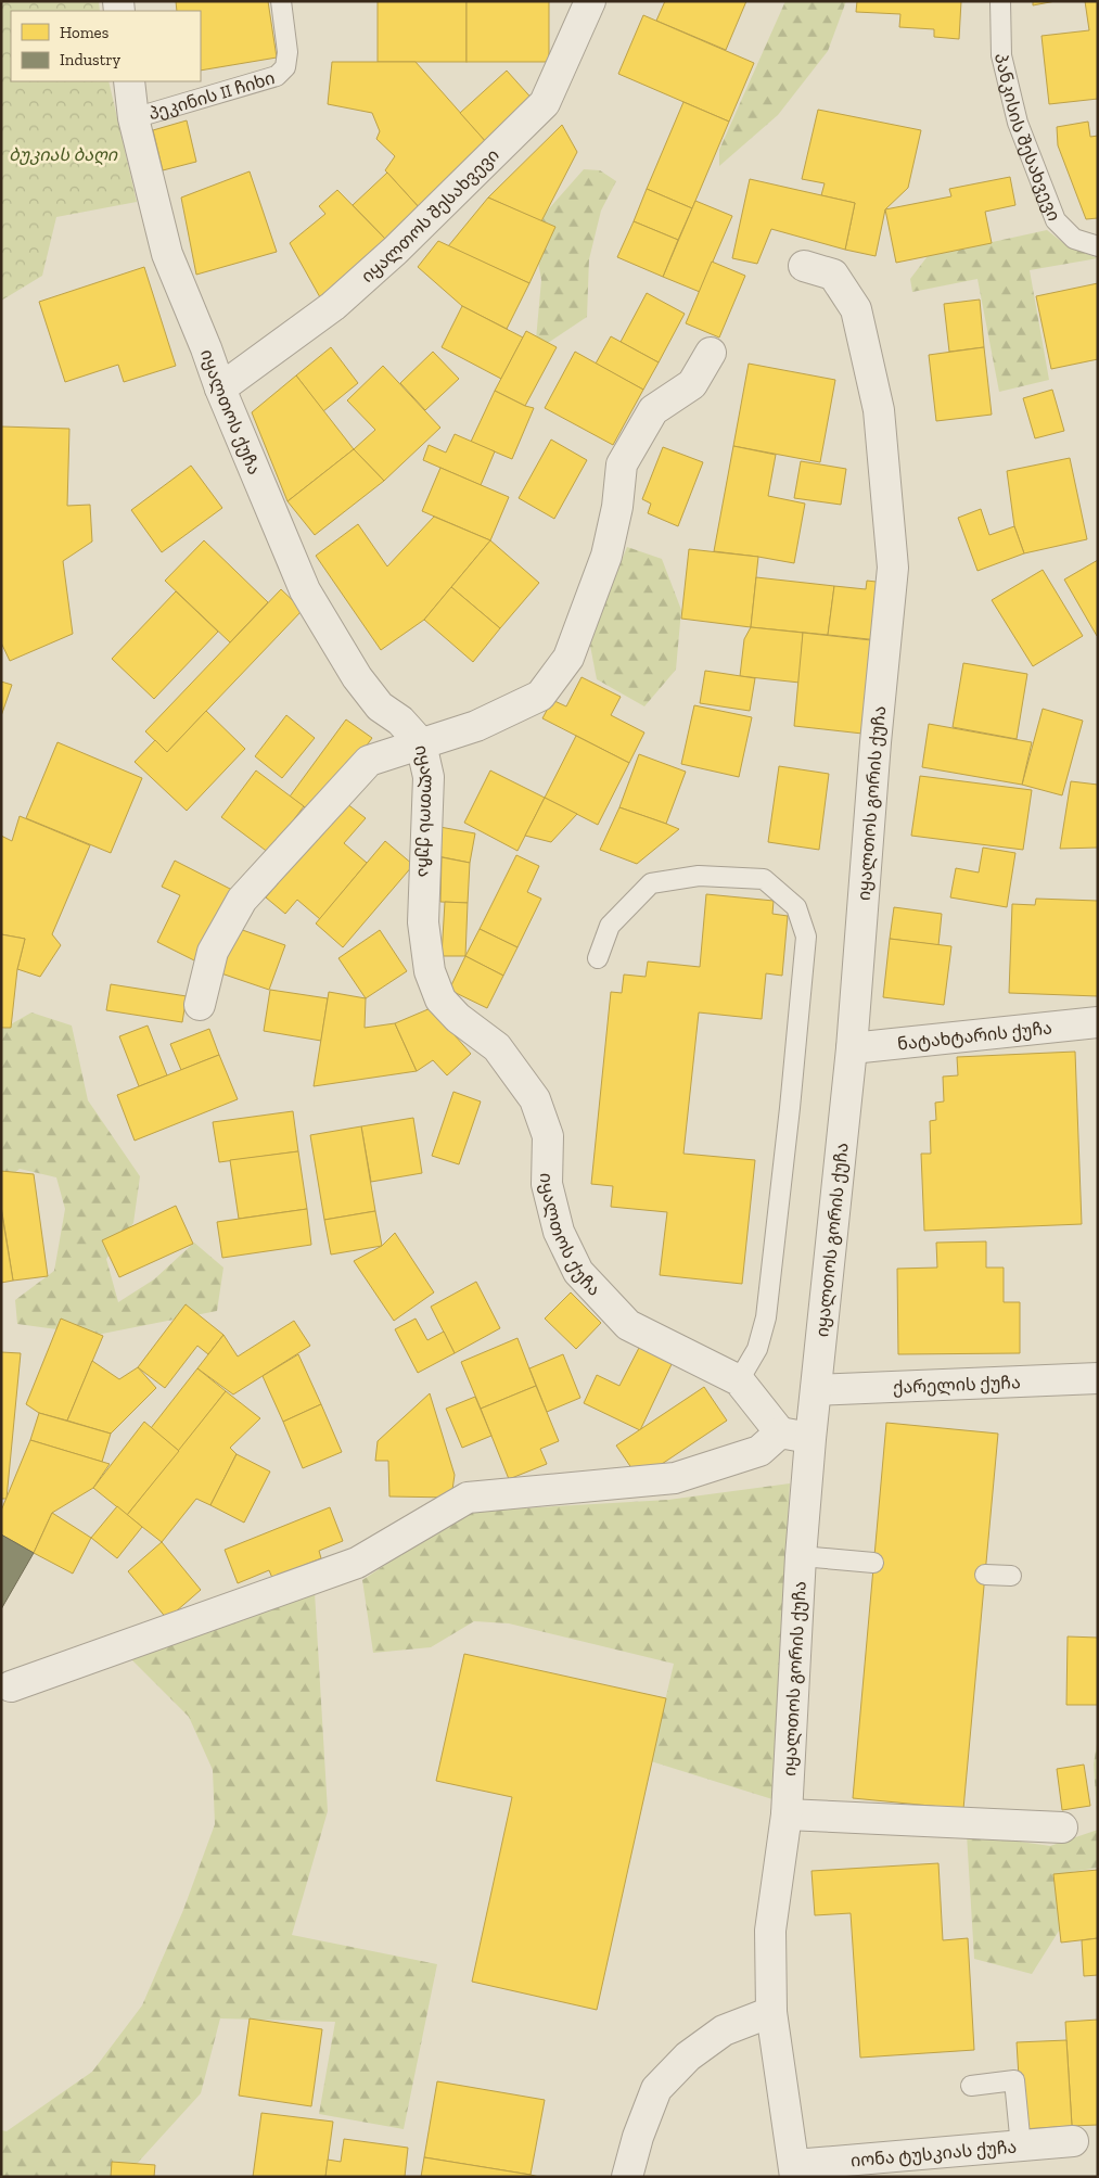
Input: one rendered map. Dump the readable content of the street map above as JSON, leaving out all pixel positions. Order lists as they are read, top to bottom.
{
  "streets": {
    "street": [
      "იყალთოს შესახვევი",
      "იყალთოს ქუჩა",
      "იყალთოს გორის ქუჩა",
      "ნატახტარის ქუჩა",
      "ქარელის ქუჩა",
      "იონა ტუსკიას ქუჩა"
    ],
    "lane": ["პეკინის II ჩიხი", "პანკისის შესახვევი"]
  },
  "crossings": [
    ["პეკინის II ჩიხი", "იყალთოს ქუჩა"],
    ["იყალთოს შესახვევი", "იყალთოს ქუჩა"],
    ["იყალთოს გორის ქუჩა", "ნატახტარის ქუჩა"],
    ["იყალთოს გორის ქუჩა", "ქარელის ქუჩა"],
    ["იყალთოს გორის ქუჩა", "იონა ტუსკიას ქუჩა"]
  ],
  "parks": ["ბუკიას ბაღი"],
  "legend": ["Homes", "Industry"]
}
